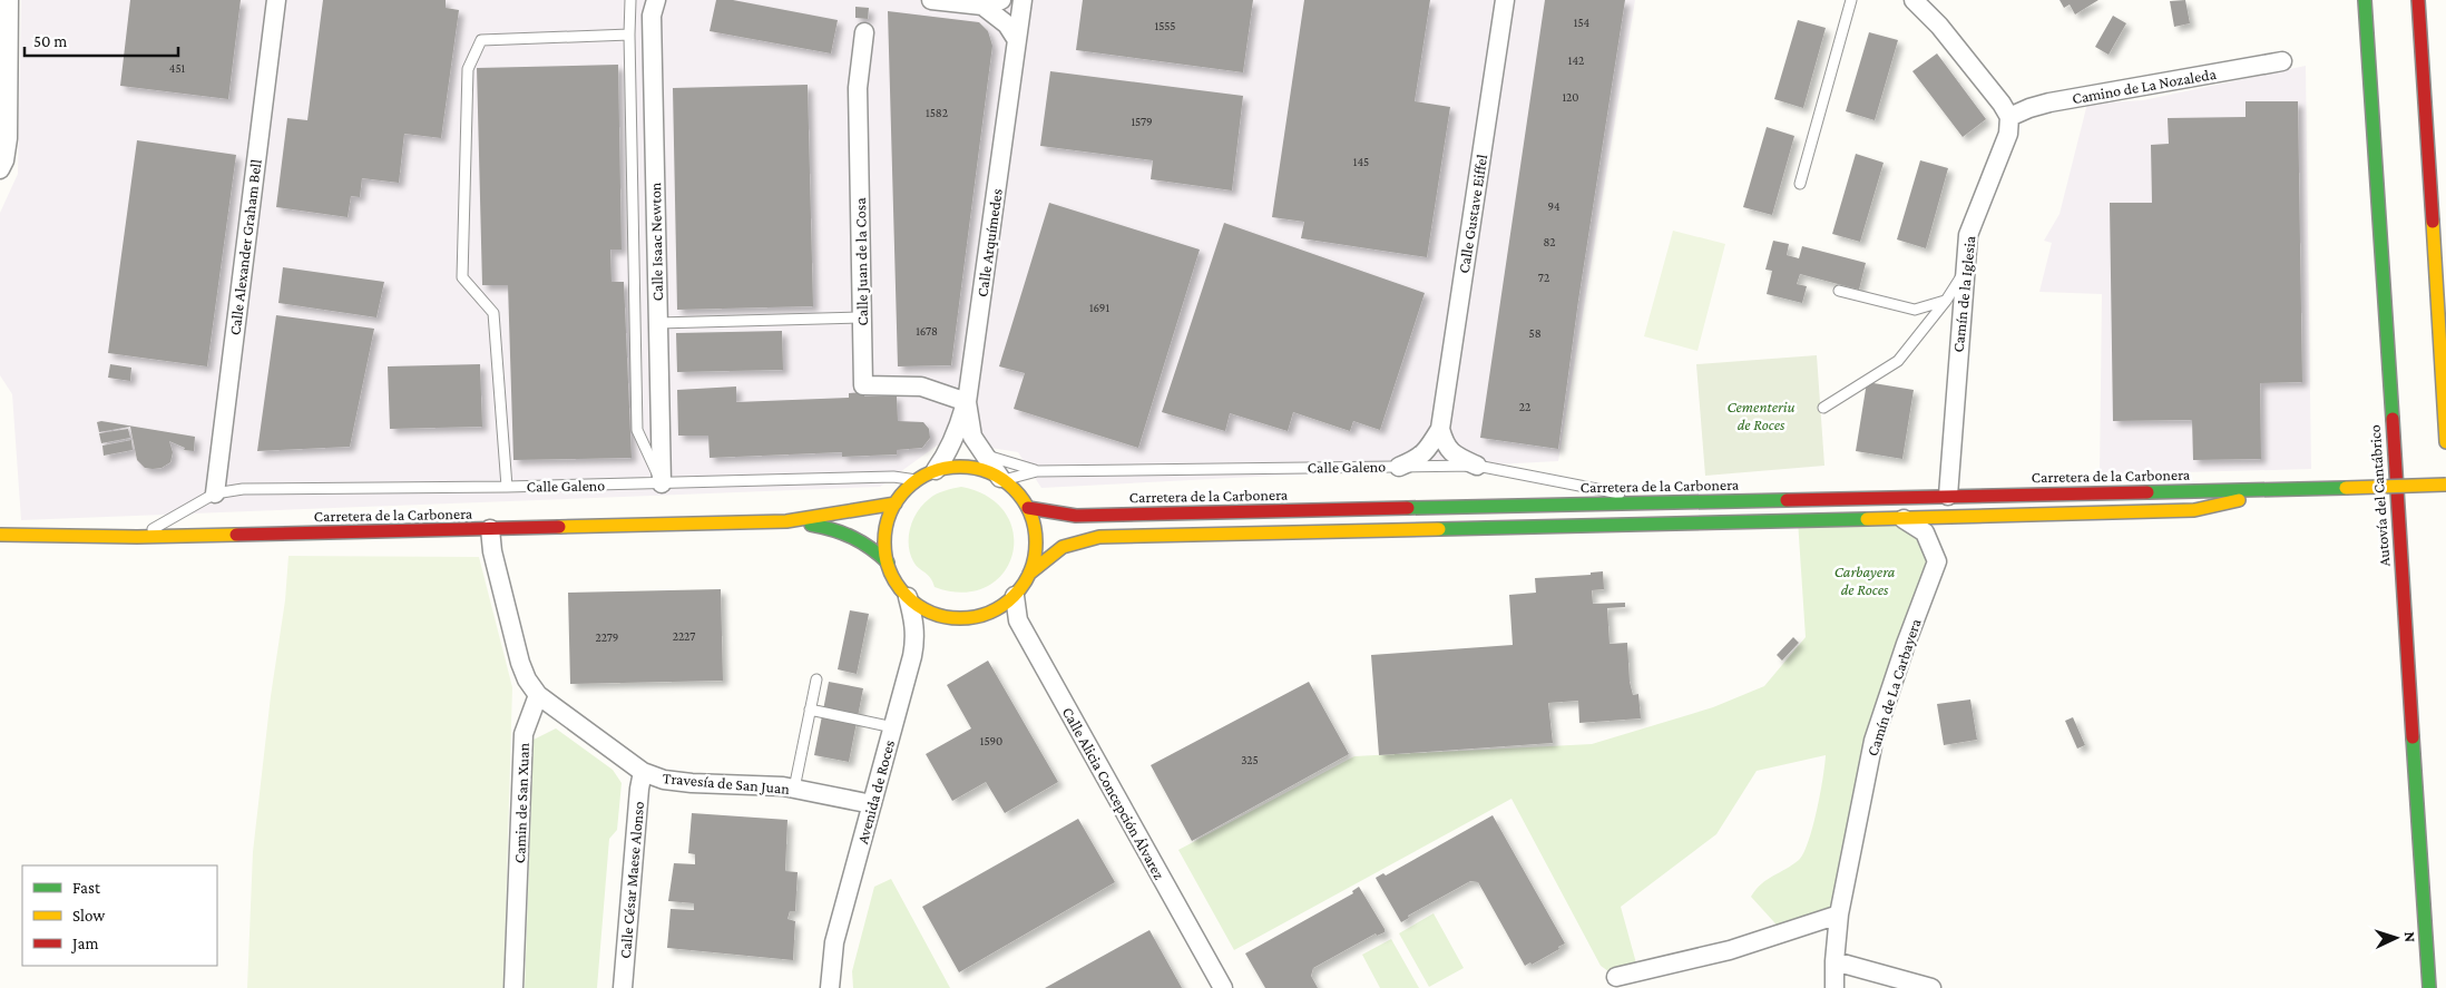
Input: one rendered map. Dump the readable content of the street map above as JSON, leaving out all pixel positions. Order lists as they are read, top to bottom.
{
  "streets": {
    "main road": ["Carretera de la Carbonera", "Autovía del Cantábrico"],
    "street": [
      "Camino de La Nozaleda",
      "Calle Gustave Eiffel",
      "Calle Isaac Newton",
      "Calle Arquímedes",
      "Calle Alexander Graham Bell",
      "Calle Juan de la Cosa",
      "Camín de la Iglesia",
      "Camín de La Carbayera",
      "Travesía de San Juan",
      "Avenida de Roces",
      "Calle Alicia Concepción Álvarez",
      "Camin de San Xuan",
      "Calle César Maese Alonso"
    ],
    "lane": ["Calle Galeno"]
  },
  "crossings": [
    ["Camino de La Nozaleda", "Camín de la Iglesia"],
    ["Calle Gustave Eiffel", "Calle Galeno"],
    ["Calle Isaac Newton", "Calle Galeno"],
    ["Calle Arquímedes", "Calle Juan de la Cosa"],
    ["Calle Arquímedes", "Calle Galeno"],
    ["Calle Arquímedes", "Carretera de la Carbonera"],
    ["Calle Arquímedes", "Avenida de Roces"],
    ["Calle Arquímedes", "Calle Alicia Concepción Álvarez"],
    ["Calle Alexander Graham Bell", "Calle Galeno"],
    ["Camín de la Iglesia", "Carretera de la Carbonera"],
    ["Calle Galeno", "Carretera de la Carbonera"],
    ["Calle Galeno", "Avenida de Roces"],
    ["Calle Galeno", "Calle Alicia Concepción Álvarez"],
    ["Carretera de la Carbonera", "Camín de La Carbayera"],
    ["Carretera de la Carbonera", "Avenida de Roces"],
    ["Carretera de la Carbonera", "Calle Alicia Concepción Álvarez"],
    ["Travesía de San Juan", "Avenida de Roces"],
    ["Travesía de San Juan", "Camin de San Xuan"],
    ["Travesía de San Juan", "Calle César Maese Alonso"],
    ["Avenida de Roces", "Calle Alicia Concepción Álvarez"]
  ],
  "parks": ["Cementeriu de Roces", "Carbayera de Roces"],
  "house_numbers": [
    "154",
    "1555",
    "142",
    "451",
    "120",
    "1582",
    "1579",
    "145",
    "94",
    "82",
    "72",
    "1691",
    "1678",
    "58",
    "22",
    "2227",
    "2279",
    "1590",
    "325"
  ],
  "legend": ["Fast", "Slow", "Jam"],
  "scale_bar": "50 m",
  "north": "right"
}
